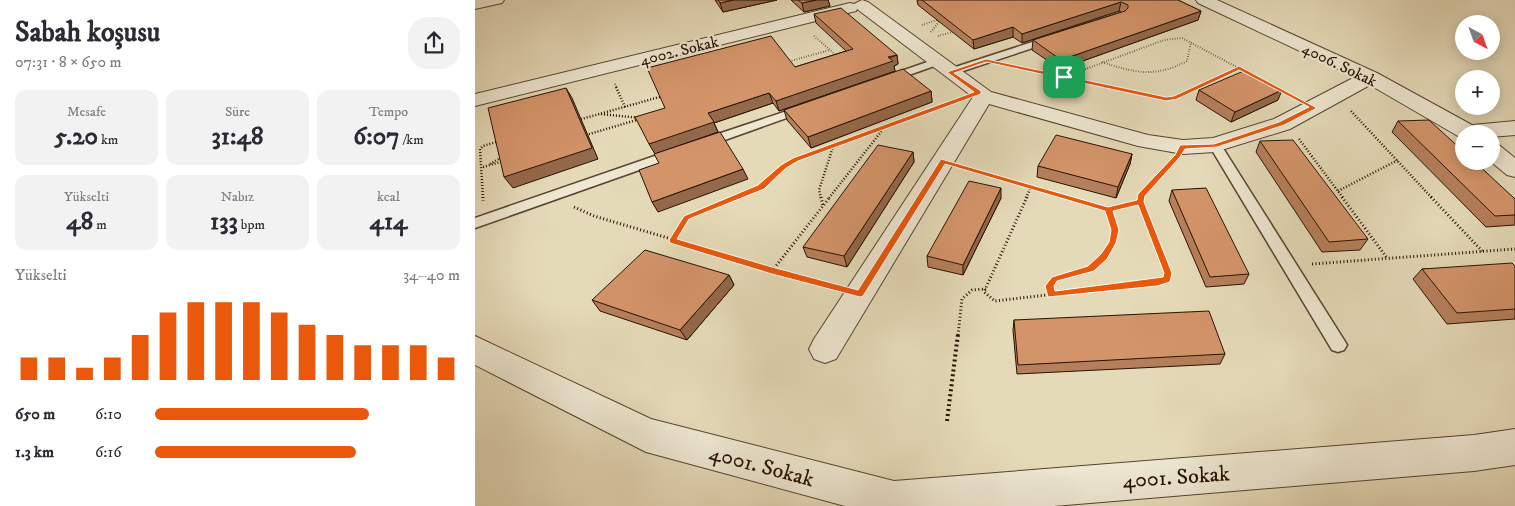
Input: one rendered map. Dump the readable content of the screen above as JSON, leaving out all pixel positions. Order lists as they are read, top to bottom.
{
  "streets": {
    "street": ["4002. Sokak", "4006. Sokak", "4001. Sokak"]
  },
  "north": "bottom right",
  "page": {
    "heading": ["Sabah koşusu", "07:31 · 8 × 650 m"],
    "map_buttons": ["+", "−"],
    "stats": [
      ["Mesafe", "5.20 km"],
      ["Süre", "31:48"],
      ["Tempo", "6:07 /km"],
      ["Yükselti", "48 m"],
      ["Nabız", "133 bpm"],
      ["kcal", "414"]
    ],
    "chart": ["Yükselti", "34–40 m"],
    "list": [
      {
        "name": "650 m",
        "note": "6:10"
      },
      {
        "name": "1.3 km",
        "note": "6:16"
      }
    ]
  }
}
